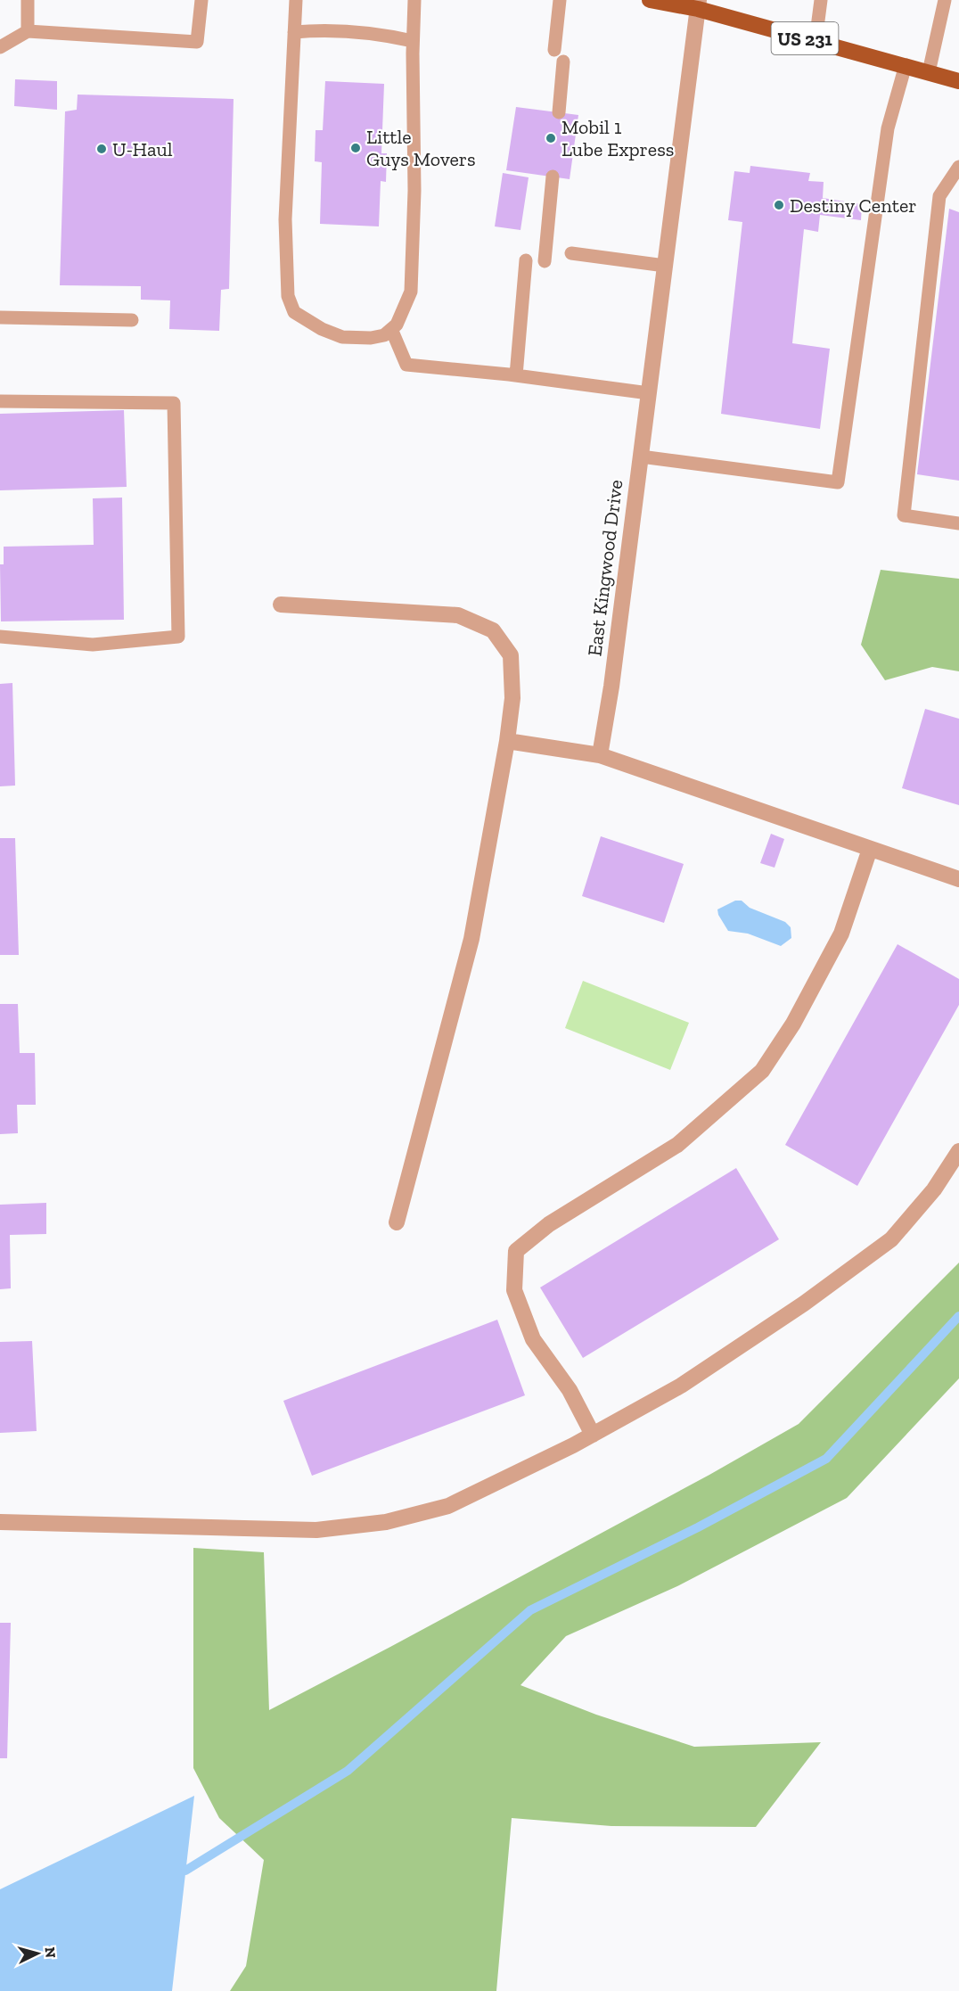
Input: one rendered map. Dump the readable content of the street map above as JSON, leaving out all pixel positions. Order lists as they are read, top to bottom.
{
  "streets": {
    "main road": ["US 231"],
    "street": ["East Kingwood Drive"]
  },
  "crossings": [
    ["US 231", "East Kingwood Drive"]
  ],
  "places": [
    "Mobil 1 Lube Express",
    "Little Guys Movers",
    "U-Haul",
    "Destiny Center"
  ],
  "north": "right"
}
